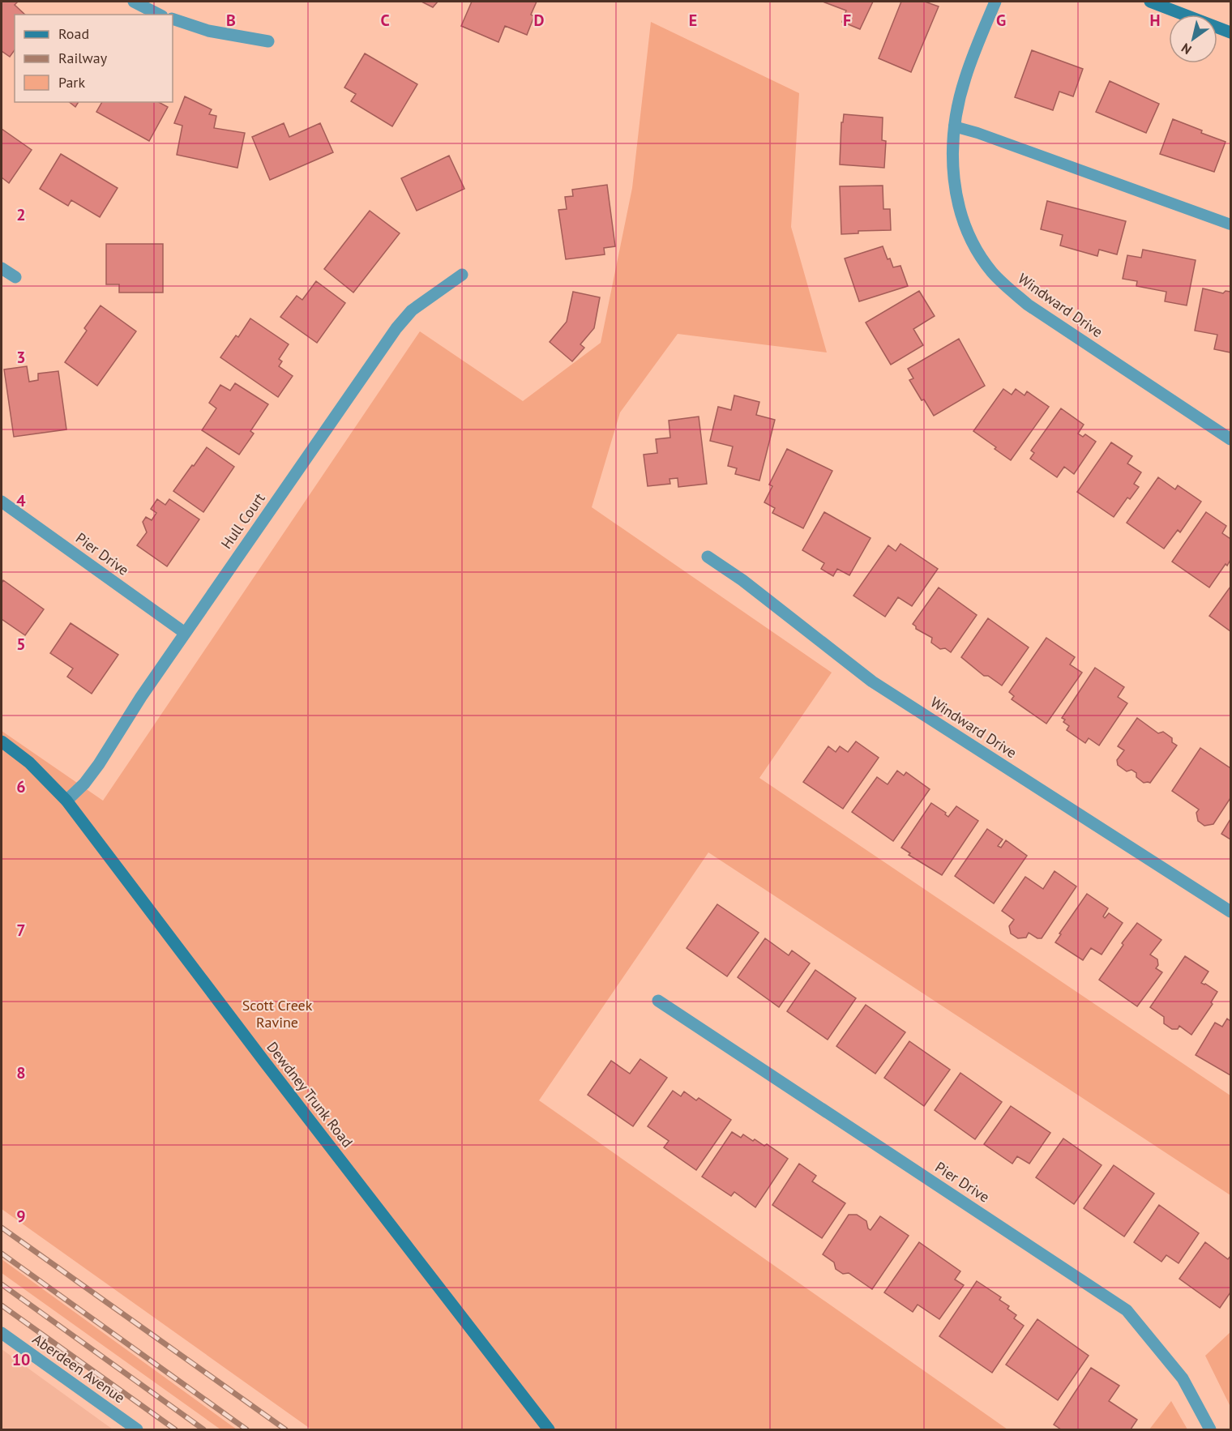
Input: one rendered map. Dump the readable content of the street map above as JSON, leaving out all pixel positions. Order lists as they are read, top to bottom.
{
  "streets": {
    "main road": ["Dewdney Trunk Road"],
    "street": [
      "Windward Drive",
      "Hull Court",
      "Pier Drive",
      "Aberdeen Avenue"
    ]
  },
  "crossings": [
    ["Hull Court", "Pier Drive"],
    ["Hull Court", "Dewdney Trunk Road"]
  ],
  "parks": ["Scott Creek Ravine"],
  "legend": ["Road", "Railway", "Park"],
  "north": "bottom left",
  "grid": {
    "columns": [
      "B",
      "C",
      "D",
      "E",
      "F",
      "G",
      "H"
    ],
    "rows": [
      "2",
      "3",
      "4",
      "5",
      "6",
      "7",
      "8",
      "9",
      "10"
    ]
  }
}
